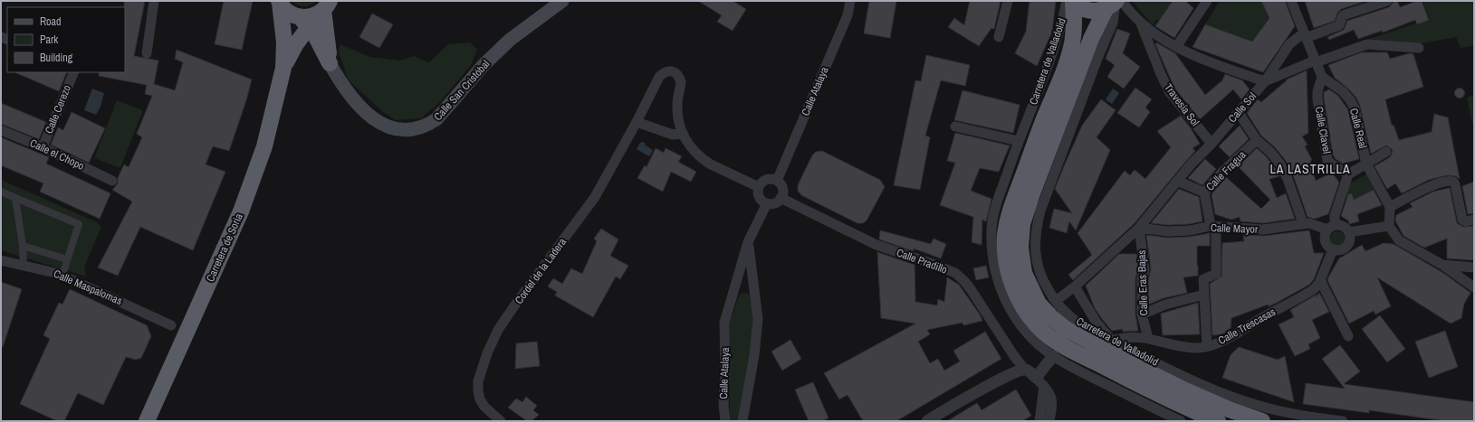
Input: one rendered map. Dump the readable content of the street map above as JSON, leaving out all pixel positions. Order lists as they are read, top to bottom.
{
  "streets": {
    "highway": ["Carretera de Valladolid", "Calle San Cristóbal", "Carretera de Soria"],
    "street": [
      "Calle Atalaya",
      "Travesía Sol",
      "Calle Sol",
      "Calle Cerezo",
      "Calle Real",
      "Calle Clavel",
      "Calle el Chopo",
      "Calle Fragua",
      "Calle Mayor",
      "Calle Pradillo",
      "Cordel de la Ladera",
      "Calle Eras Bajas",
      "Calle Maspalomas",
      "Calle Trescasas"
    ]
  },
  "crossings": [
    ["Carretera de Valladolid", "Calle Sol"],
    ["Carretera de Valladolid", "Calle Trescasas"],
    ["Calle San Cristóbal", "Carretera de Soria"],
    ["Calle Atalaya", "Calle Pradillo"],
    ["Calle Atalaya", "Cordel de la Ladera"],
    ["Travesía Sol", "Calle Sol"],
    ["Calle Sol", "Calle Real"],
    ["Calle Sol", "Calle Mayor"],
    ["Calle Sol", "Calle Eras Bajas"],
    ["Calle Cerezo", "Calle el Chopo"],
    ["Calle Real", "Calle Clavel"],
    ["Calle Fragua", "Calle Mayor"],
    ["Calle Mayor", "Calle Eras Bajas"],
    ["Calle Mayor", "Calle Trescasas"],
    ["Calle Pradillo", "Cordel de la Ladera"],
    ["Calle Eras Bajas", "Calle Trescasas"]
  ],
  "districts": ["LA LASTRILLA"],
  "legend": ["Road", "Park", "Building"]
}
